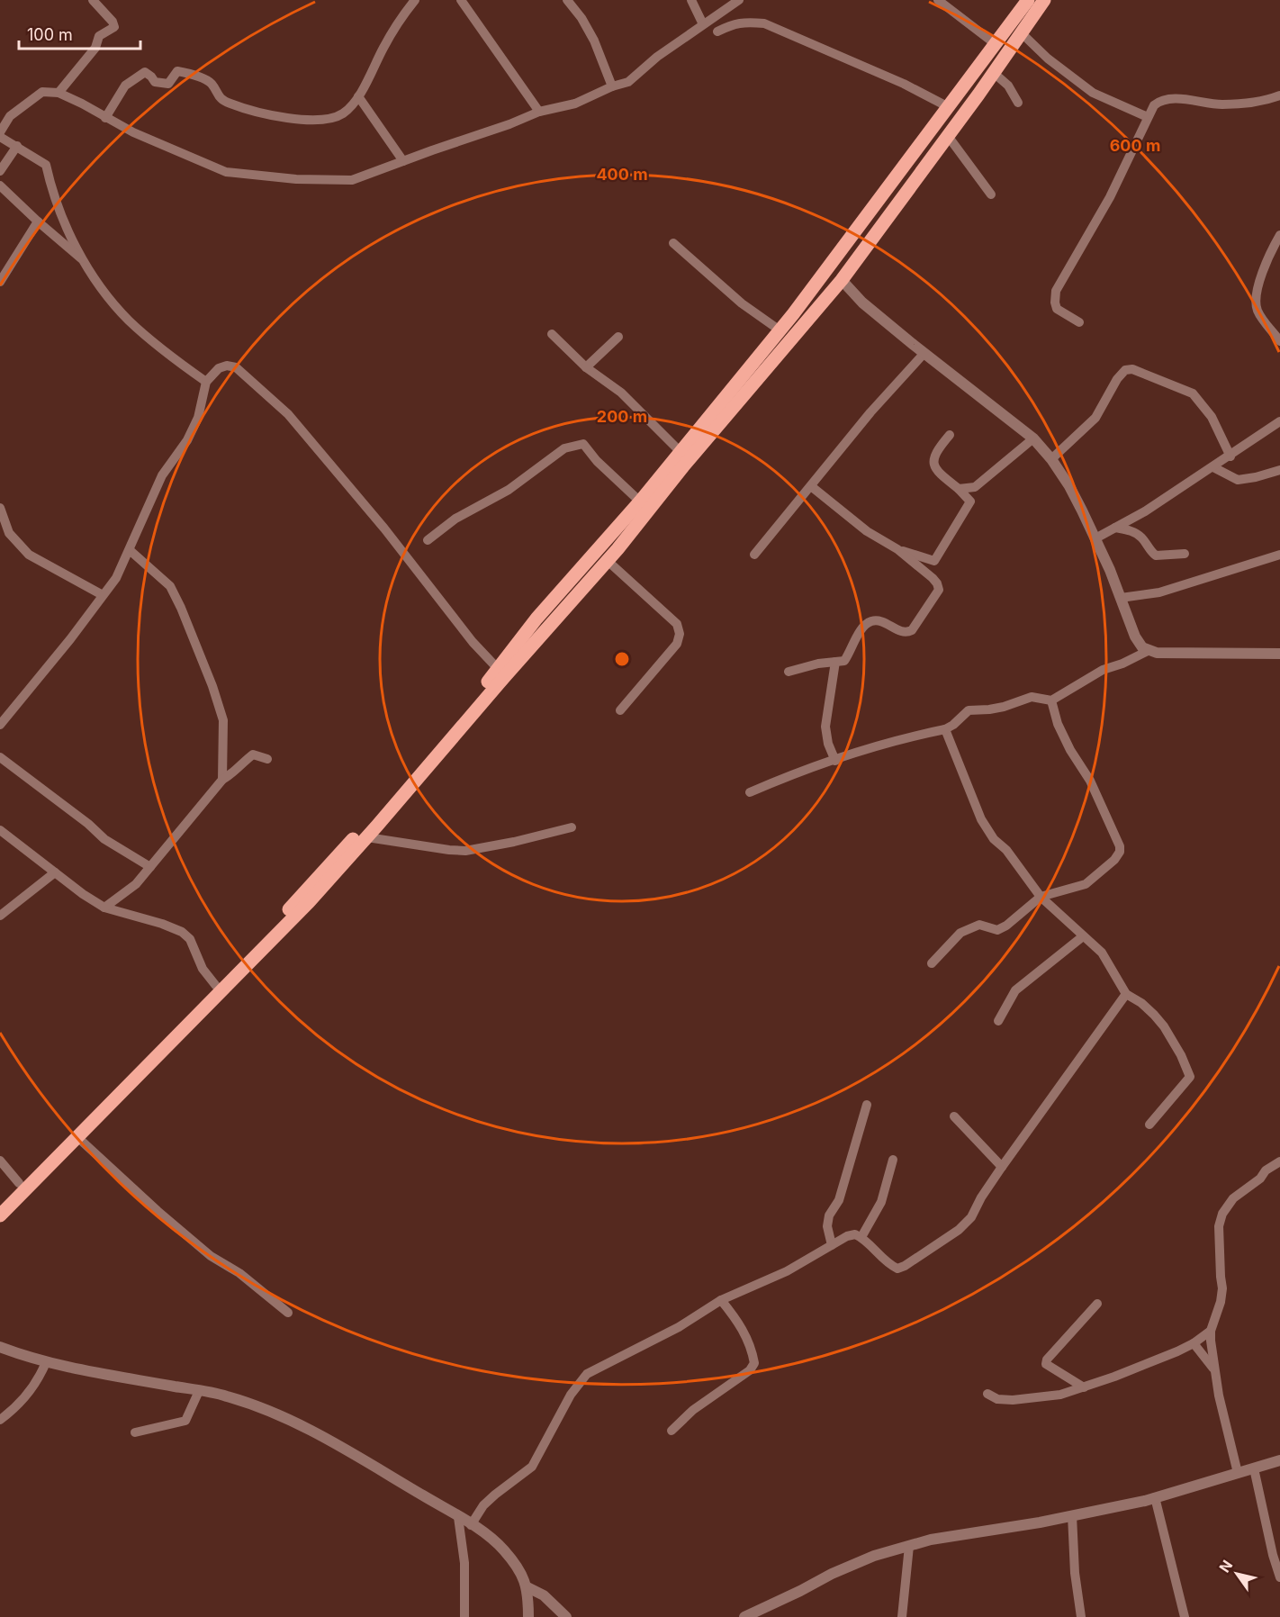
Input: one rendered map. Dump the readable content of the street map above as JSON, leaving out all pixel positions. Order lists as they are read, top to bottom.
{
  "scale_bar": "100 m",
  "north": "top left",
  "rings": ["600 m", "400 m", "200 m"]
}
